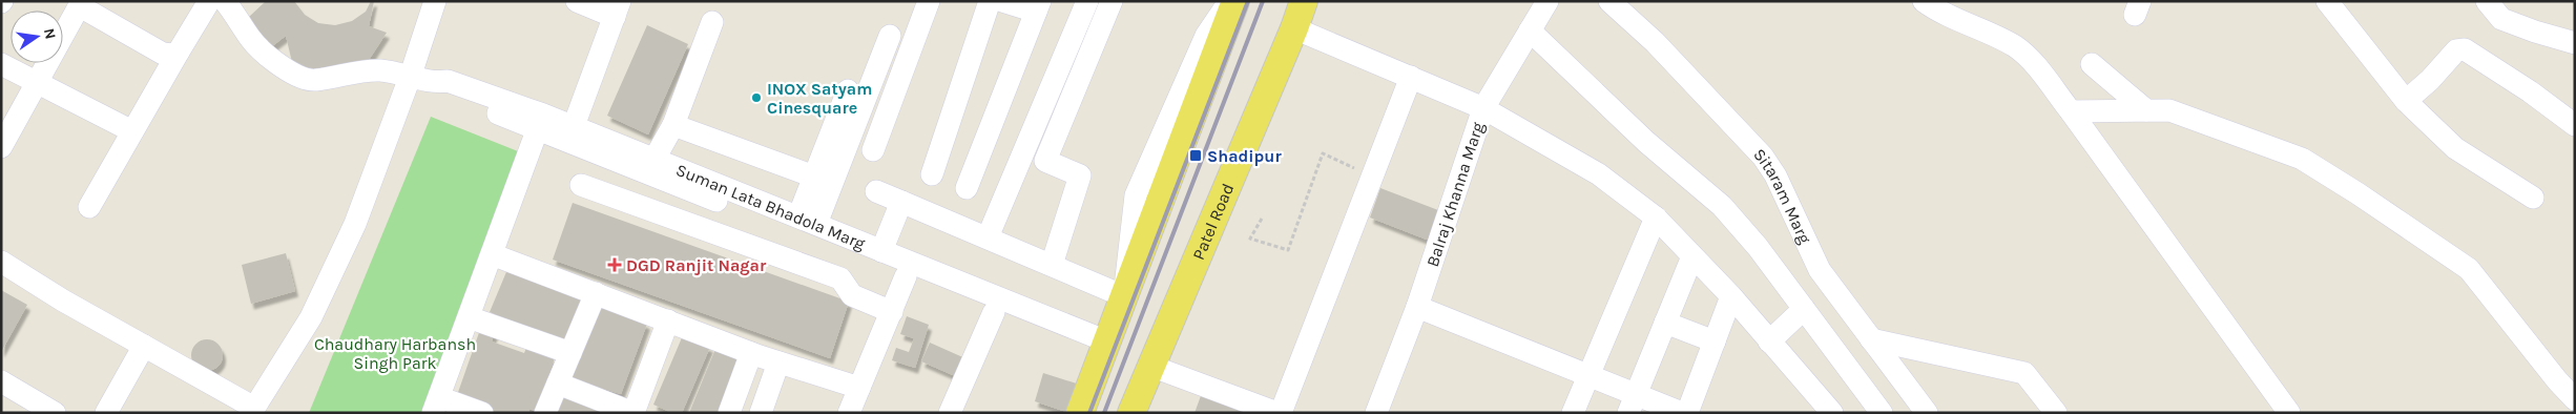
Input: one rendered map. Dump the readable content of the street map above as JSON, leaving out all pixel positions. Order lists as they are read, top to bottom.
{
  "streets": {
    "main road": ["Patel Road"],
    "street": ["Balraj Khanna Marg", "Sitaram Marg", "Suman Lata Bhadola Marg"]
  },
  "crossings": [
    ["Balraj Khanna Marg", "Patel Road"]
  ],
  "parks": ["Chaudhary Harbansh Singh Park"],
  "places": {
    "other": ["INOX Satyam Cinesquare"],
    "transit": ["Shadipur"],
    "health": ["DGD Ranjit Nagar"]
  },
  "north": "right"
}
